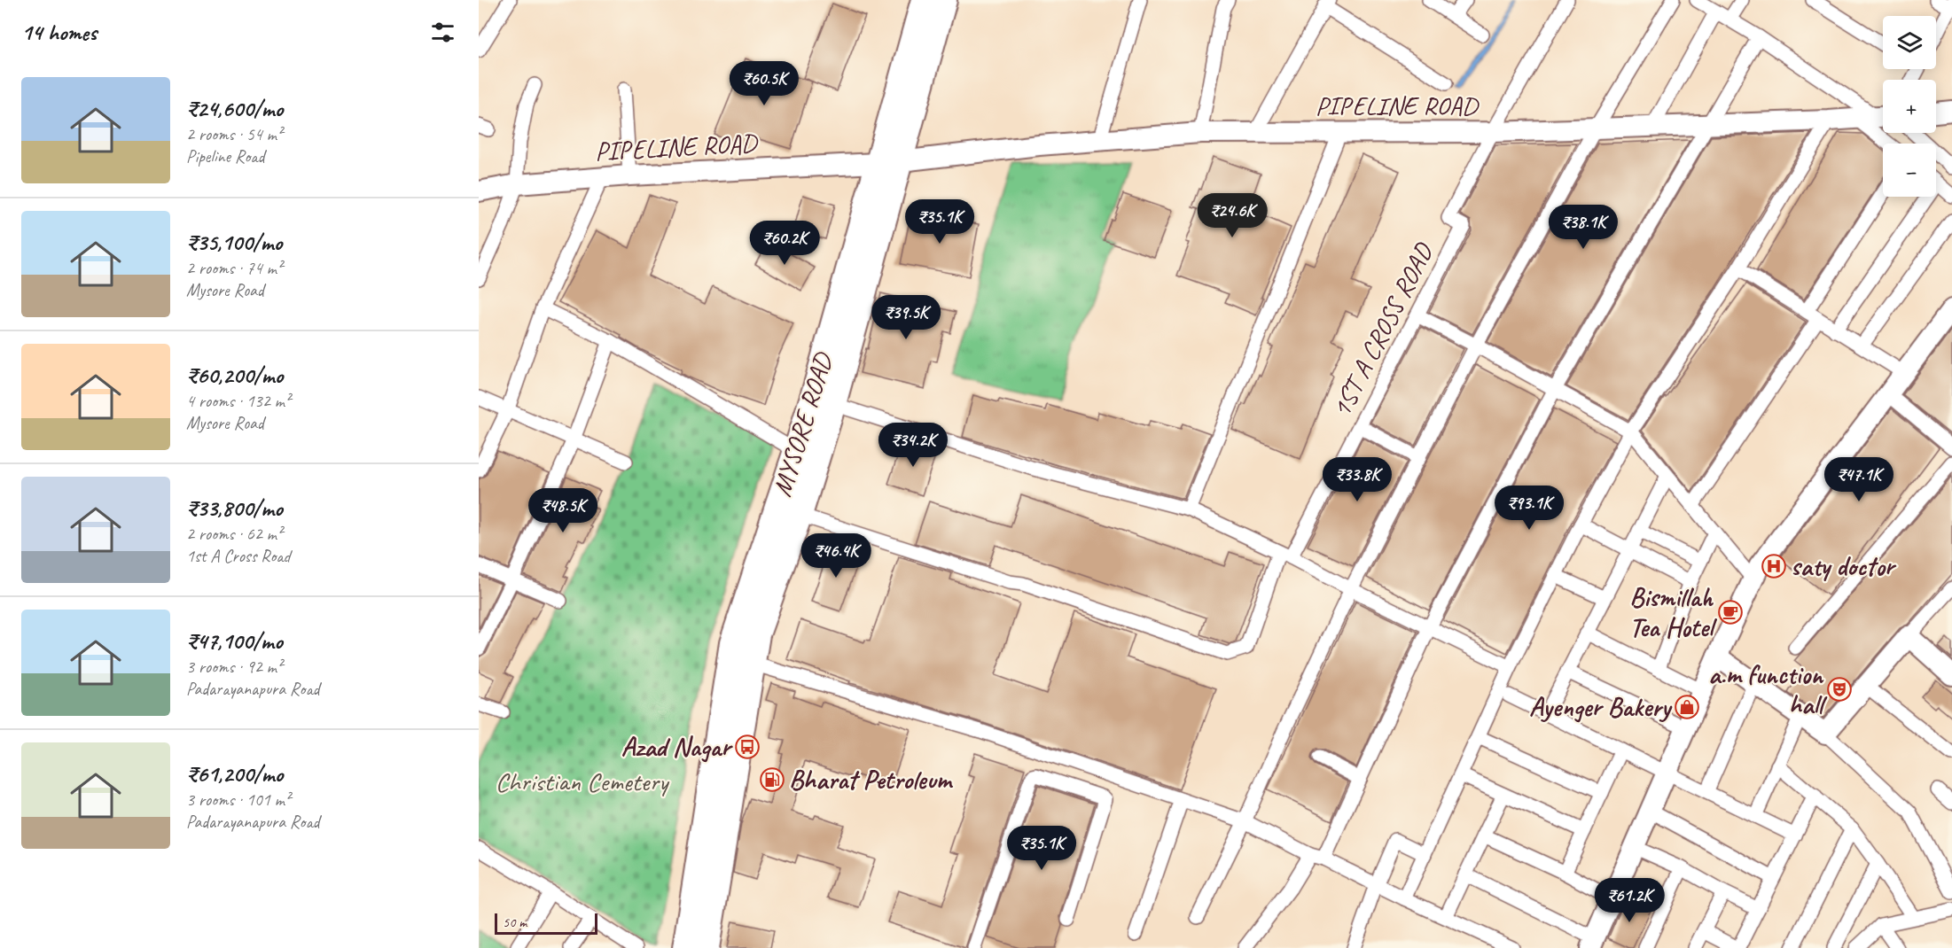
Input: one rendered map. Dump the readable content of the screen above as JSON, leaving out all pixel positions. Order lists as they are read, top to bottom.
{
  "streets": {
    "highway": ["MYSORE ROAD"],
    "street": ["PIPELINE ROAD", "1ST A CROSS ROAD"]
  },
  "crossings": [
    ["PIPELINE ROAD", "1ST A CROSS ROAD"],
    ["PIPELINE ROAD", "MYSORE ROAD"],
    ["1ST A CROSS ROAD", "MYSORE ROAD"]
  ],
  "parks": ["Christian Cemetery"],
  "places": {
    "hospital": ["saty doctor"],
    "cafe": ["Bismillah Tea Hotel"],
    "theatre": ["a.m function hall"],
    "shop": ["Ayenger Bakery"],
    "bus stop": ["Azad Nagar"],
    "fuel station": ["Bharat Petroleum"]
  },
  "scale_bar": "50 m",
  "page": {
    "heading": "14 homes",
    "map_buttons": ["+", "−"],
    "price": [
      "₹60.5K",
      "₹24.6K",
      "₹35.1K",
      "₹38.1K",
      "₹60.2K",
      "₹39.5K",
      "₹34.2K",
      "₹33.8K",
      "₹47.1K",
      "₹93.1K",
      "₹48.5K",
      "₹46.4K",
      "₹35.1K",
      "₹61.2K"
    ],
    "list": [
      {
        "name": "₹24,600/mo",
        "note": "2 rooms · 54 m² · Pipeline Road"
      },
      {
        "name": "₹35,100/mo",
        "note": "2 rooms · 74 m² · Mysore Road"
      },
      {
        "name": "₹60,200/mo",
        "note": "4 rooms · 132 m² · Mysore Road"
      },
      {
        "name": "₹33,800/mo",
        "note": "2 rooms · 62 m² · 1st A Cross Road"
      },
      {
        "name": "₹47,100/mo",
        "note": "3 rooms · 92 m² · Padarayanapura Road"
      },
      {
        "name": "₹61,200/mo",
        "note": "3 rooms · 101 m² · Padarayanapura Road"
      }
    ],
    "scale": "50 m"
  }
}
